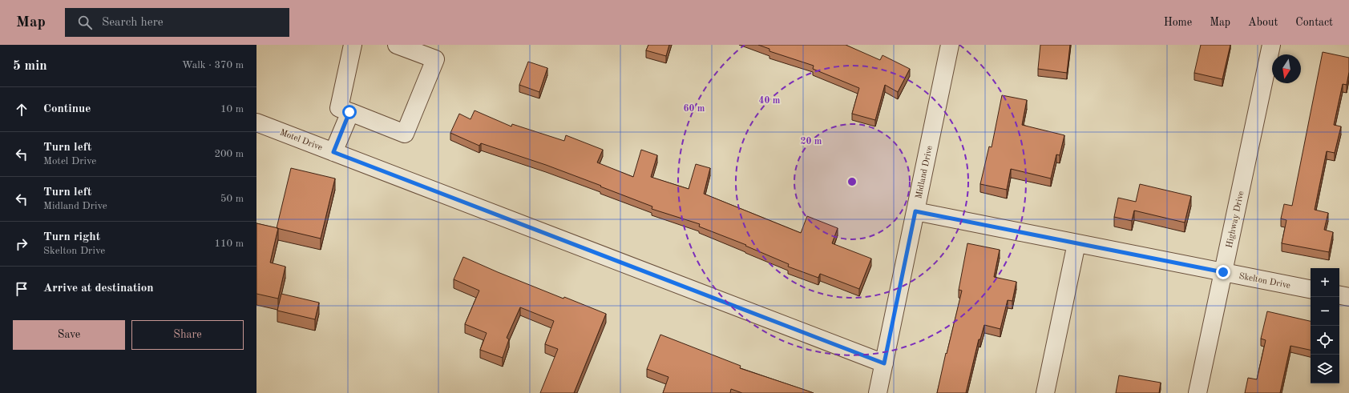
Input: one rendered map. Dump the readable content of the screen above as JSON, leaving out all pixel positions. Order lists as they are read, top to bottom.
{
  "streets": {
    "street": [
      "Motel Drive",
      "Midland Drive",
      "Highway Drive",
      "Skelton Drive"
    ]
  },
  "crossings": [
    ["Motel Drive", "Midland Drive"],
    ["Midland Drive", "Skelton Drive"],
    ["Highway Drive", "Skelton Drive"]
  ],
  "north": "bottom",
  "page": {
    "header": "Map",
    "search": "Search here",
    "nav": [
      "Home",
      "Map",
      "About",
      "Contact"
    ],
    "heading": ["5 min", "Walk · 370 m"],
    "list": [
      ["Continue", "10 m"],
      ["Turn left", "Motel Drive", "200 m"],
      ["Turn left", "Midland Drive", "50 m"],
      ["Turn right", "Skelton Drive", "110 m"],
      "Arrive at destination"
    ],
    "map_buttons": ["+", "−"],
    "buttons": ["Save", "Share"]
  },
  "rings": ["40 m", "60 m", "20 m"]
}
